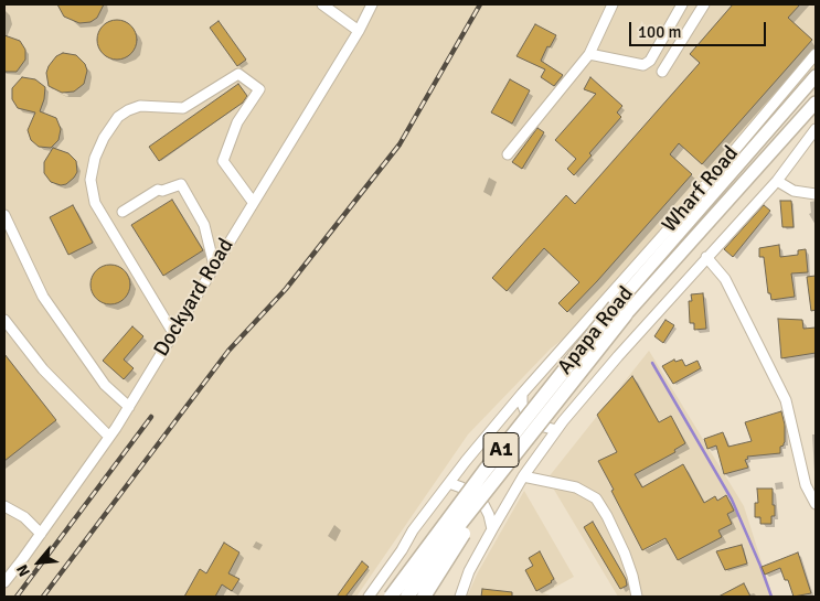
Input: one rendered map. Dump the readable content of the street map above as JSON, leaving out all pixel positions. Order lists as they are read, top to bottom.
{
  "streets": {
    "highway": ["Apapa Road", "A1"],
    "street": ["Wharf Road", "Dockyard Road"]
  },
  "scale_bar": "100 m",
  "north": "bottom left"
}
